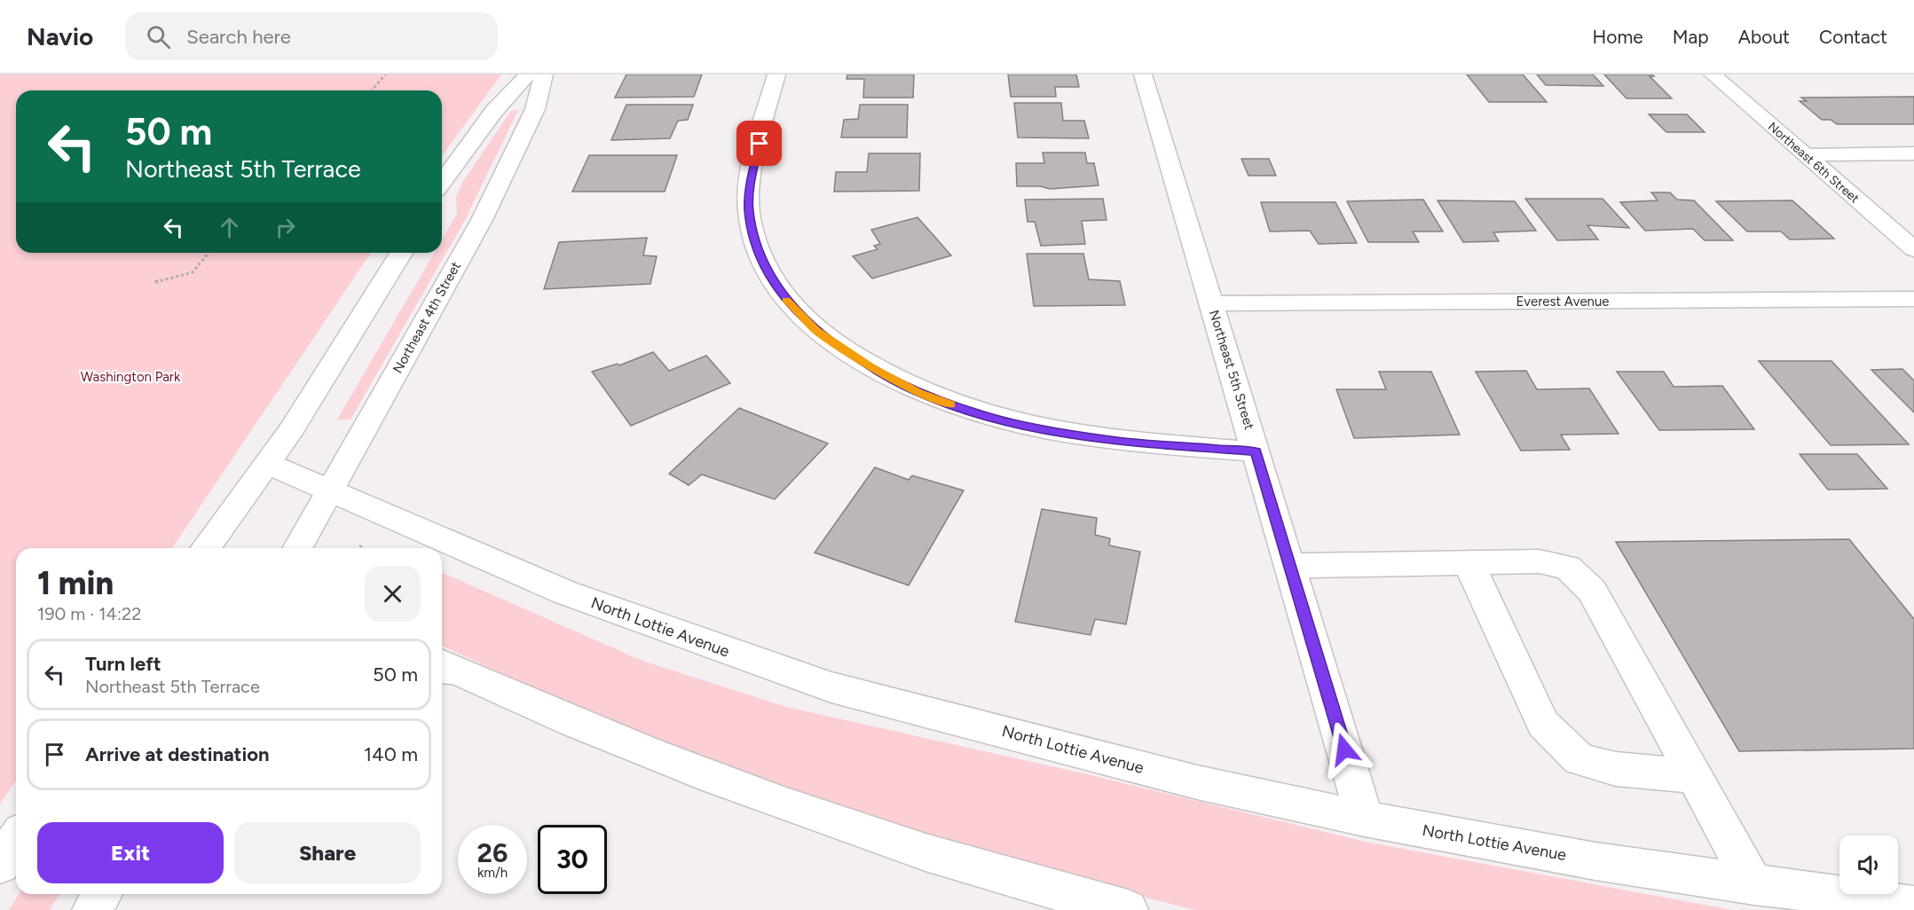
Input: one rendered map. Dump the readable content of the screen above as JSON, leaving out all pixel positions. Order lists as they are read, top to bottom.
{
  "streets": {
    "street": [
      "Northeast 6th Street",
      "Everest Avenue",
      "Northeast 4th Street",
      "Northeast 5th Street",
      "North Lottie Avenue"
    ]
  },
  "crossings": [
    ["Everest Avenue", "Northeast 5th Street"],
    ["Northeast 4th Street", "North Lottie Avenue"],
    ["Northeast 5th Street", "North Lottie Avenue"]
  ],
  "parks": ["Washington Park"],
  "page": {
    "header": "Navio",
    "search": "Search here",
    "nav": [
      "Home",
      "Map",
      "About",
      "Contact"
    ],
    "turn": ["50 m", "Northeast 5th Terrace"],
    "heading": ["1 min", "190 m · 14:22"],
    "list": [
      {
        "name": "Turn left",
        "note": "Northeast 5th Terrace",
        "value": "50 m"
      },
      {
        "name": "Arrive at destination",
        "value": "140 m"
      }
    ],
    "buttons": ["Exit", "Share"],
    "speed": "26 km/h",
    "limit": "30"
  }
}
